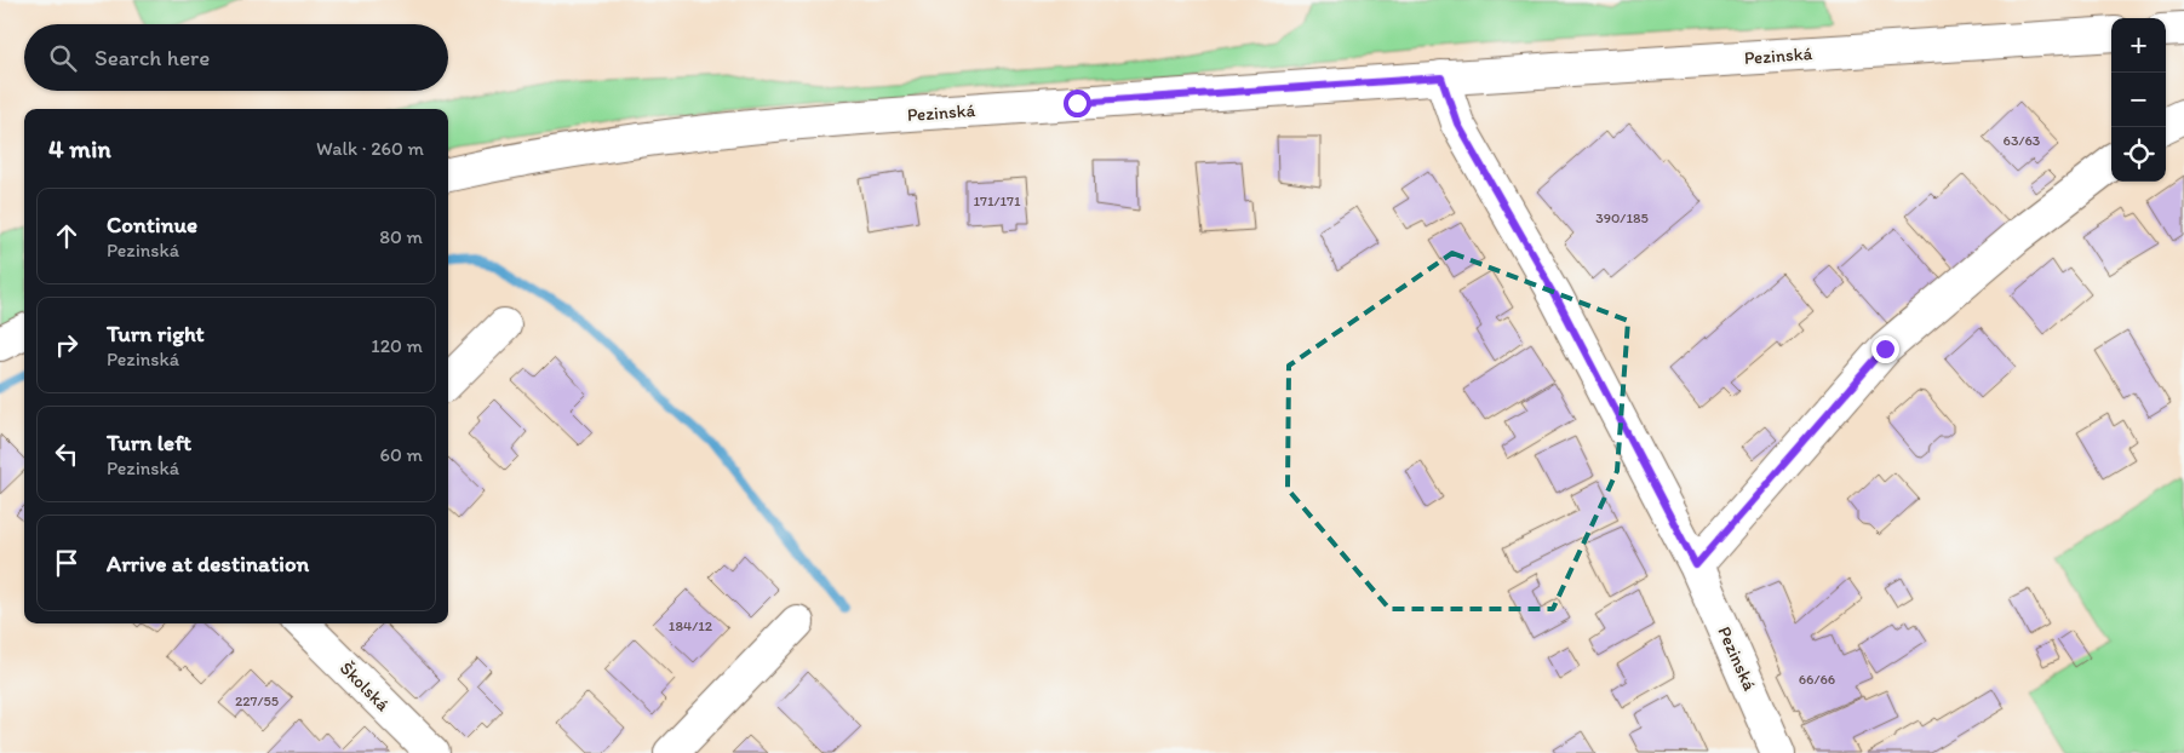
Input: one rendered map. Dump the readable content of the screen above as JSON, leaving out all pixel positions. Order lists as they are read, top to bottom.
{
  "streets": {
    "street": ["Pezinská", "Školská"]
  },
  "house_numbers": [
    "63/63",
    "171/171",
    "390/185",
    "184/12",
    "66/66",
    "227/55"
  ],
  "page": {
    "map_buttons": ["+", "−"],
    "search": "Search here",
    "heading": ["4 min", "Walk · 260 m"],
    "list": [
      ["Continue", "Pezinská", "80 m"],
      ["Turn right", "Pezinská", "120 m"],
      ["Turn left", "Pezinská", "60 m"],
      "Arrive at destination"
    ]
  }
}
